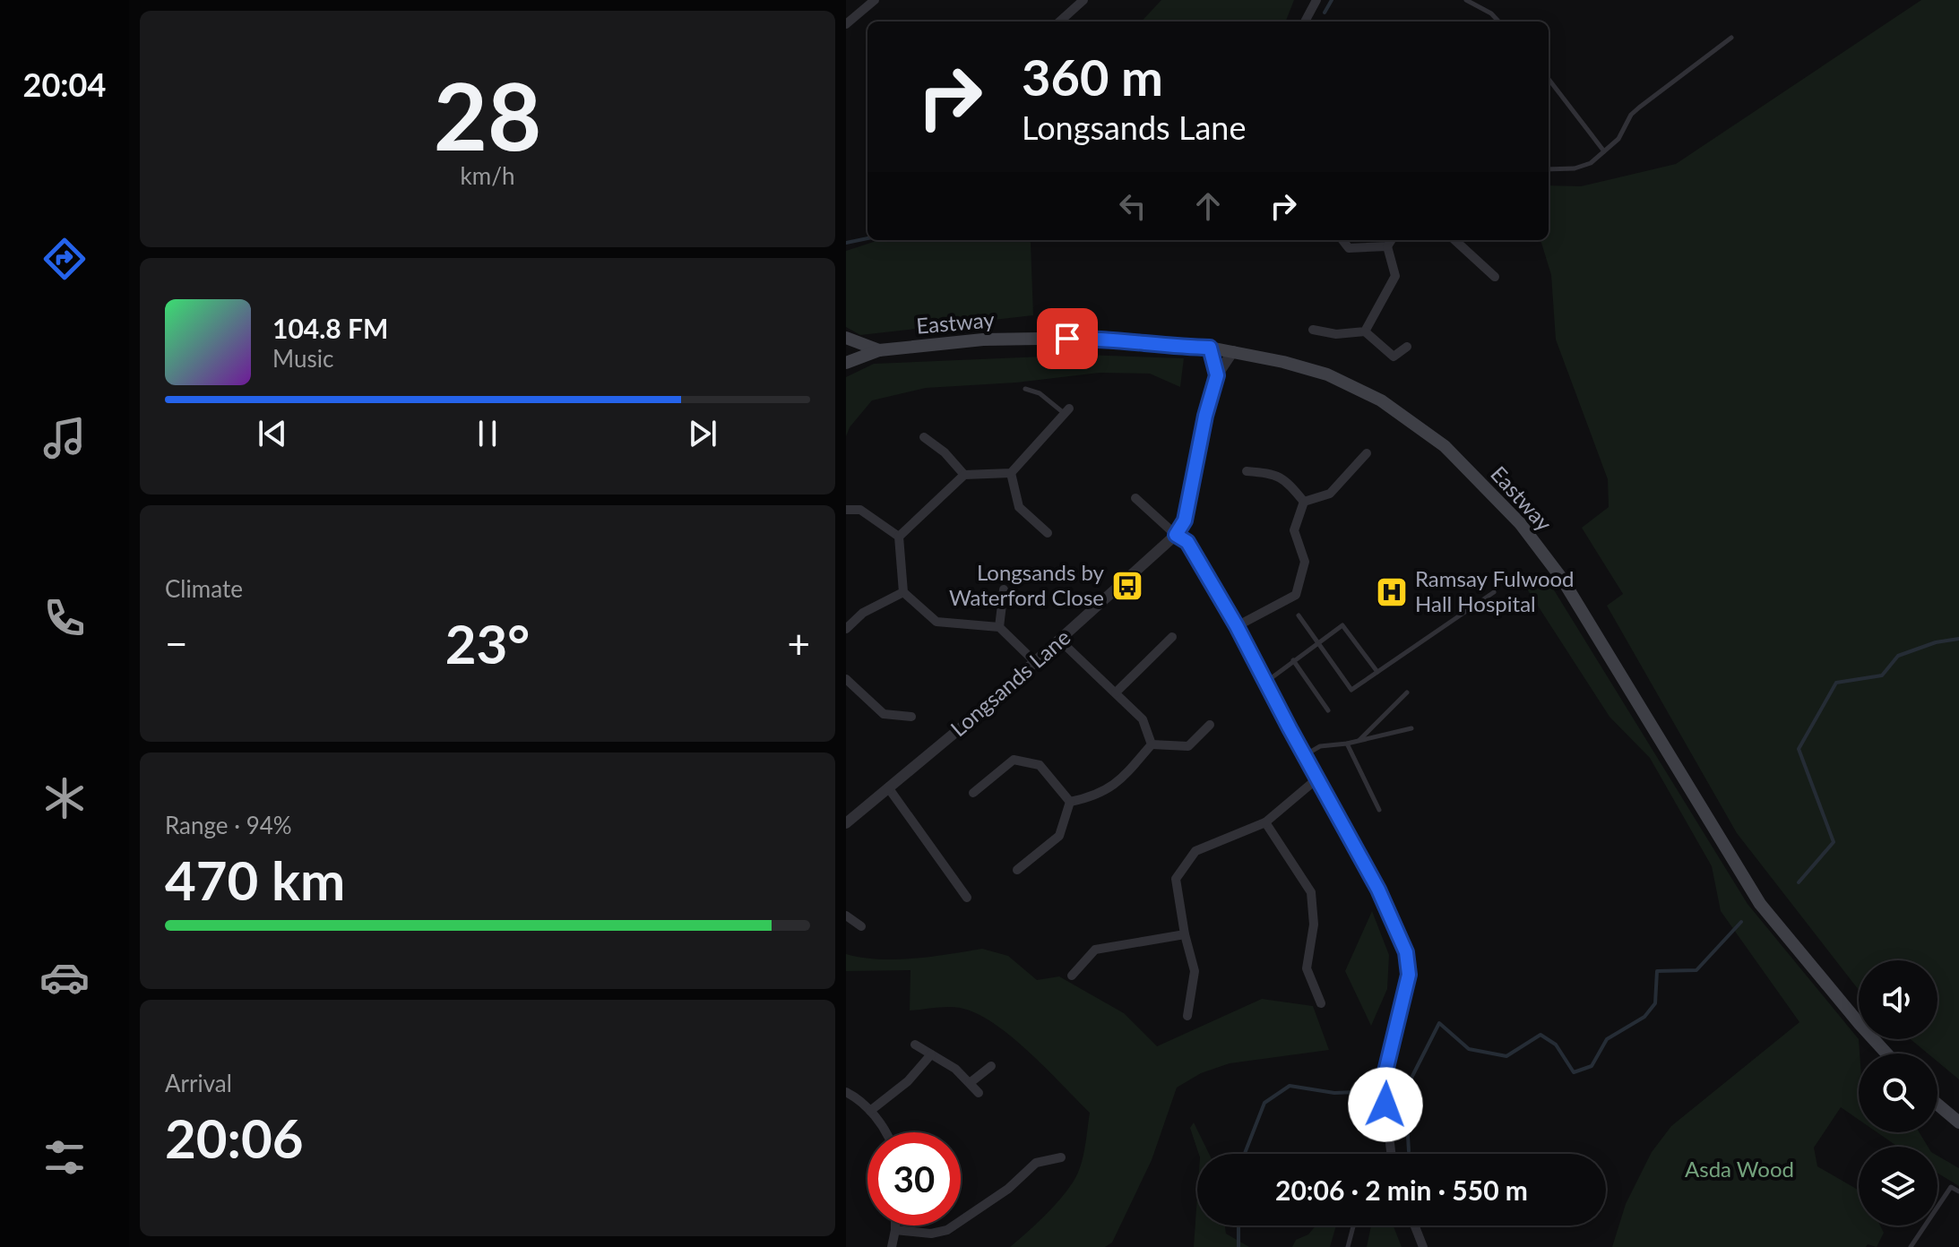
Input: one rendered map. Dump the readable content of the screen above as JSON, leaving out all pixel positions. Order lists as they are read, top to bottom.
{
  "streets": {
    "main road": ["Eastway"],
    "street": ["Longsands Lane"]
  },
  "crossings": [
    ["Eastway", "Longsands Lane"]
  ],
  "parks": ["Asda Wood"],
  "places": {
    "bus stop": ["Longsands by Waterford Close"],
    "hospital": ["Ramsay Fulwood Hall Hospital"]
  },
  "page": {
    "tabs": "20:04",
    "tile": [
      ["28", "km/h"],
      "Climate",
      ["Range · 94%", "470 km"],
      ["Arrival", "20:06"]
    ],
    "turn": ["360 m", "Longsands Lane"],
    "song": ["104.8 FM", "Music"],
    "heat": ["−", "23°", "+"],
    "limit": "30",
    "trip": "20:06 · 2 min · 550 m"
  }
}
